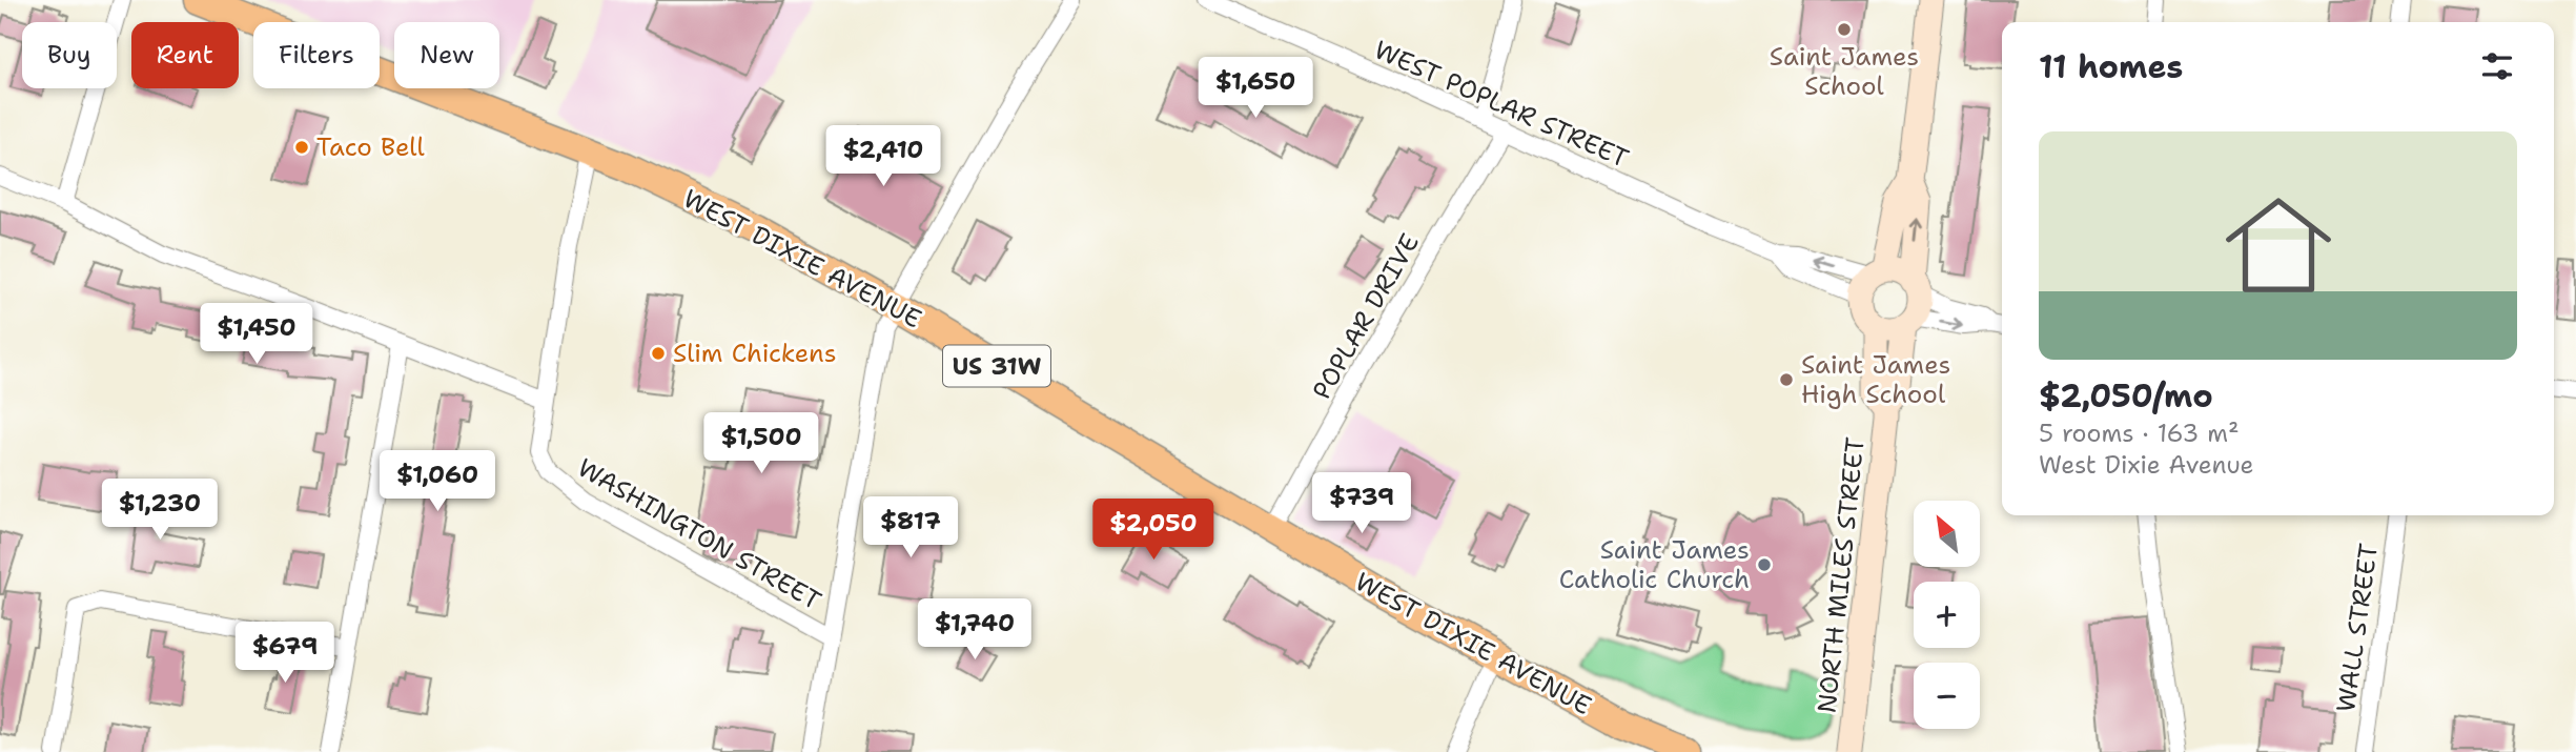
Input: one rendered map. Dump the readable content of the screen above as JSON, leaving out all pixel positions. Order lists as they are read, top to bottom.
{
  "streets": {
    "main road": ["WEST DIXIE AVENUE", "US 31W", "NORTH MILES STREET"],
    "street": [
      "WEST POPLAR STREET",
      "POPLAR DRIVE",
      "WASHINGTON STREET",
      "WALL STREET"
    ]
  },
  "crossings": [
    ["WEST POPLAR STREET", "POPLAR DRIVE"],
    ["WEST POPLAR STREET", "NORTH MILES STREET"],
    ["WEST DIXIE AVENUE", "POPLAR DRIVE"],
    ["WEST DIXIE AVENUE", "WASHINGTON STREET"]
  ],
  "places": [
    "Saint James School",
    "Taco Bell",
    "Slim Chickens",
    "Saint James High School",
    "Saint James Catholic Church"
  ],
  "north": "top left",
  "page": {
    "chip": [
      "Buy",
      "Rent",
      "Filters",
      "New"
    ],
    "heading": "11 homes",
    "price": [
      "$1,650",
      "$2,410",
      "$1,450",
      "$1,500",
      "$1,060",
      "$739",
      "$1,230",
      "$817",
      "$2,050",
      "$1,740",
      "$679"
    ],
    "list": [
      {
        "name": "$2,050/mo",
        "note": "5 rooms · 163 m² · West Dixie Avenue"
      }
    ],
    "map_buttons": ["+", "−"]
  }
}
